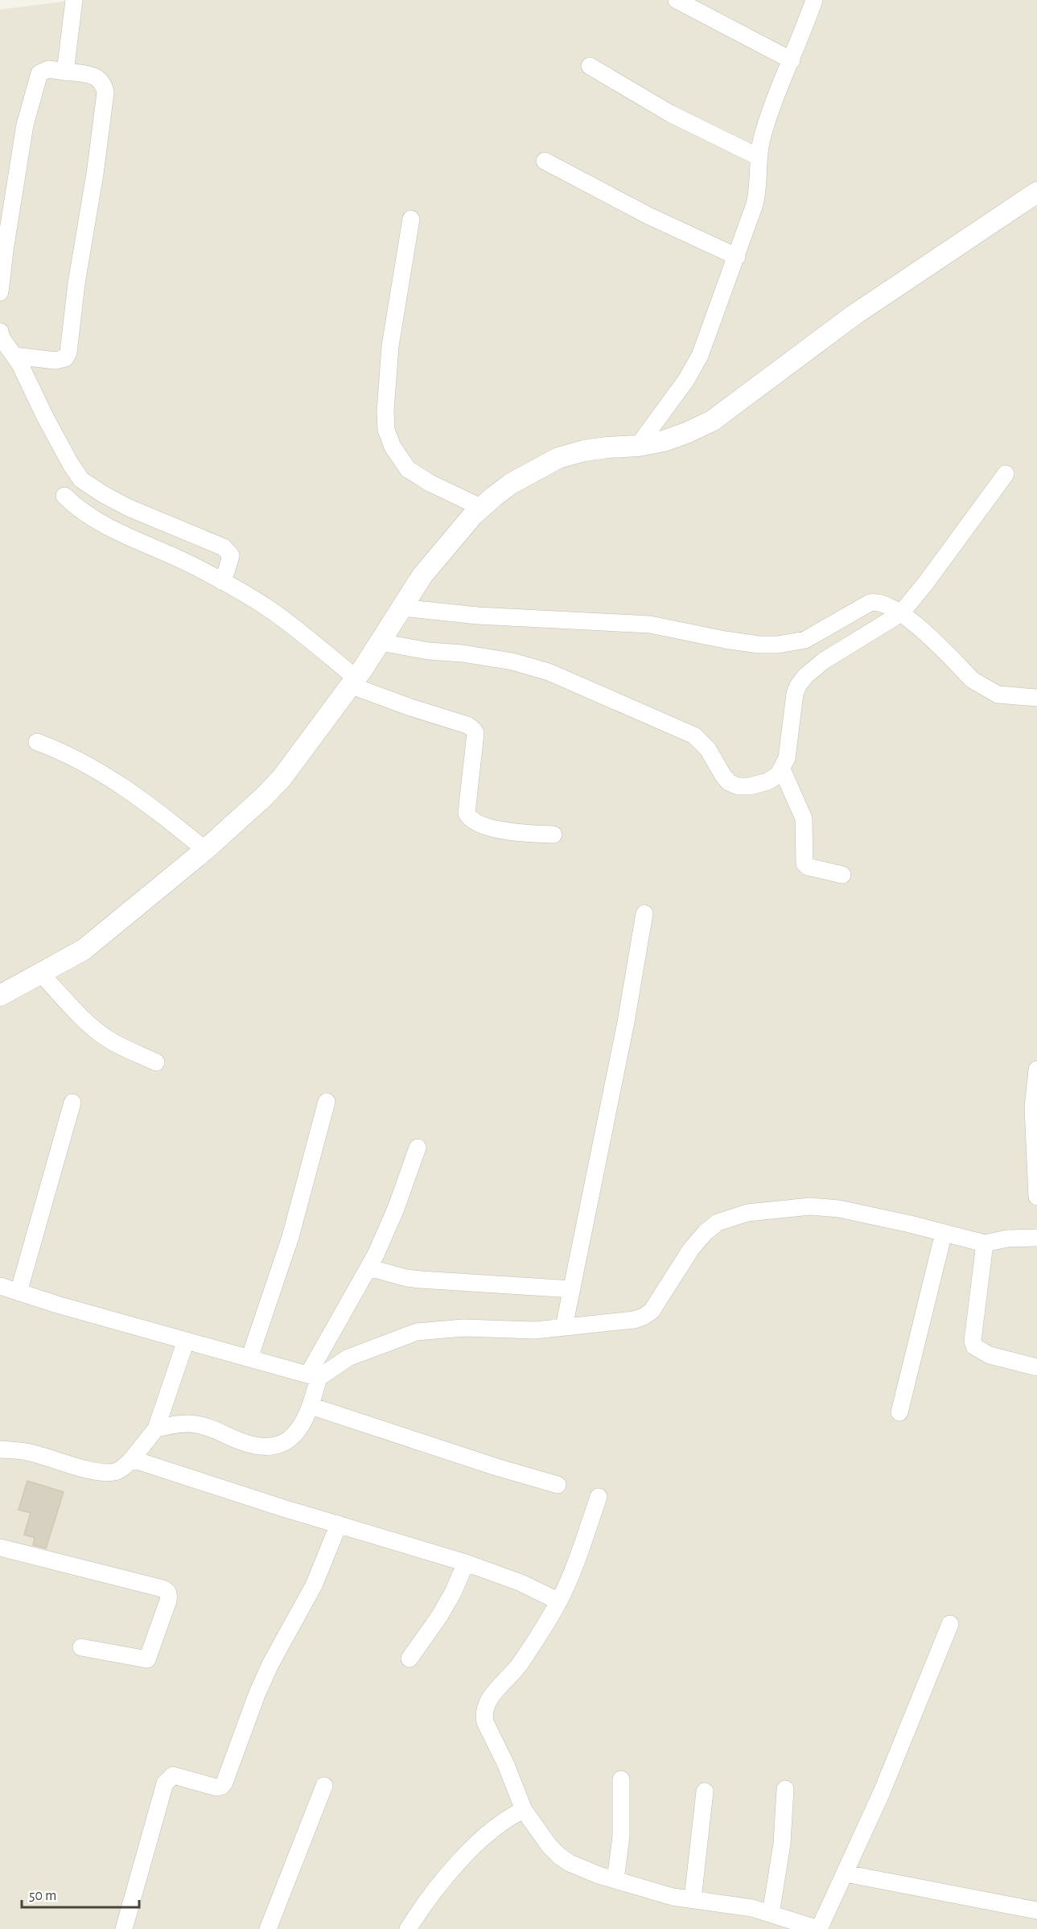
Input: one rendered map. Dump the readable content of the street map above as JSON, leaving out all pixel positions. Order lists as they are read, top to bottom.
{
  "scale_bar": "50 m"
}
